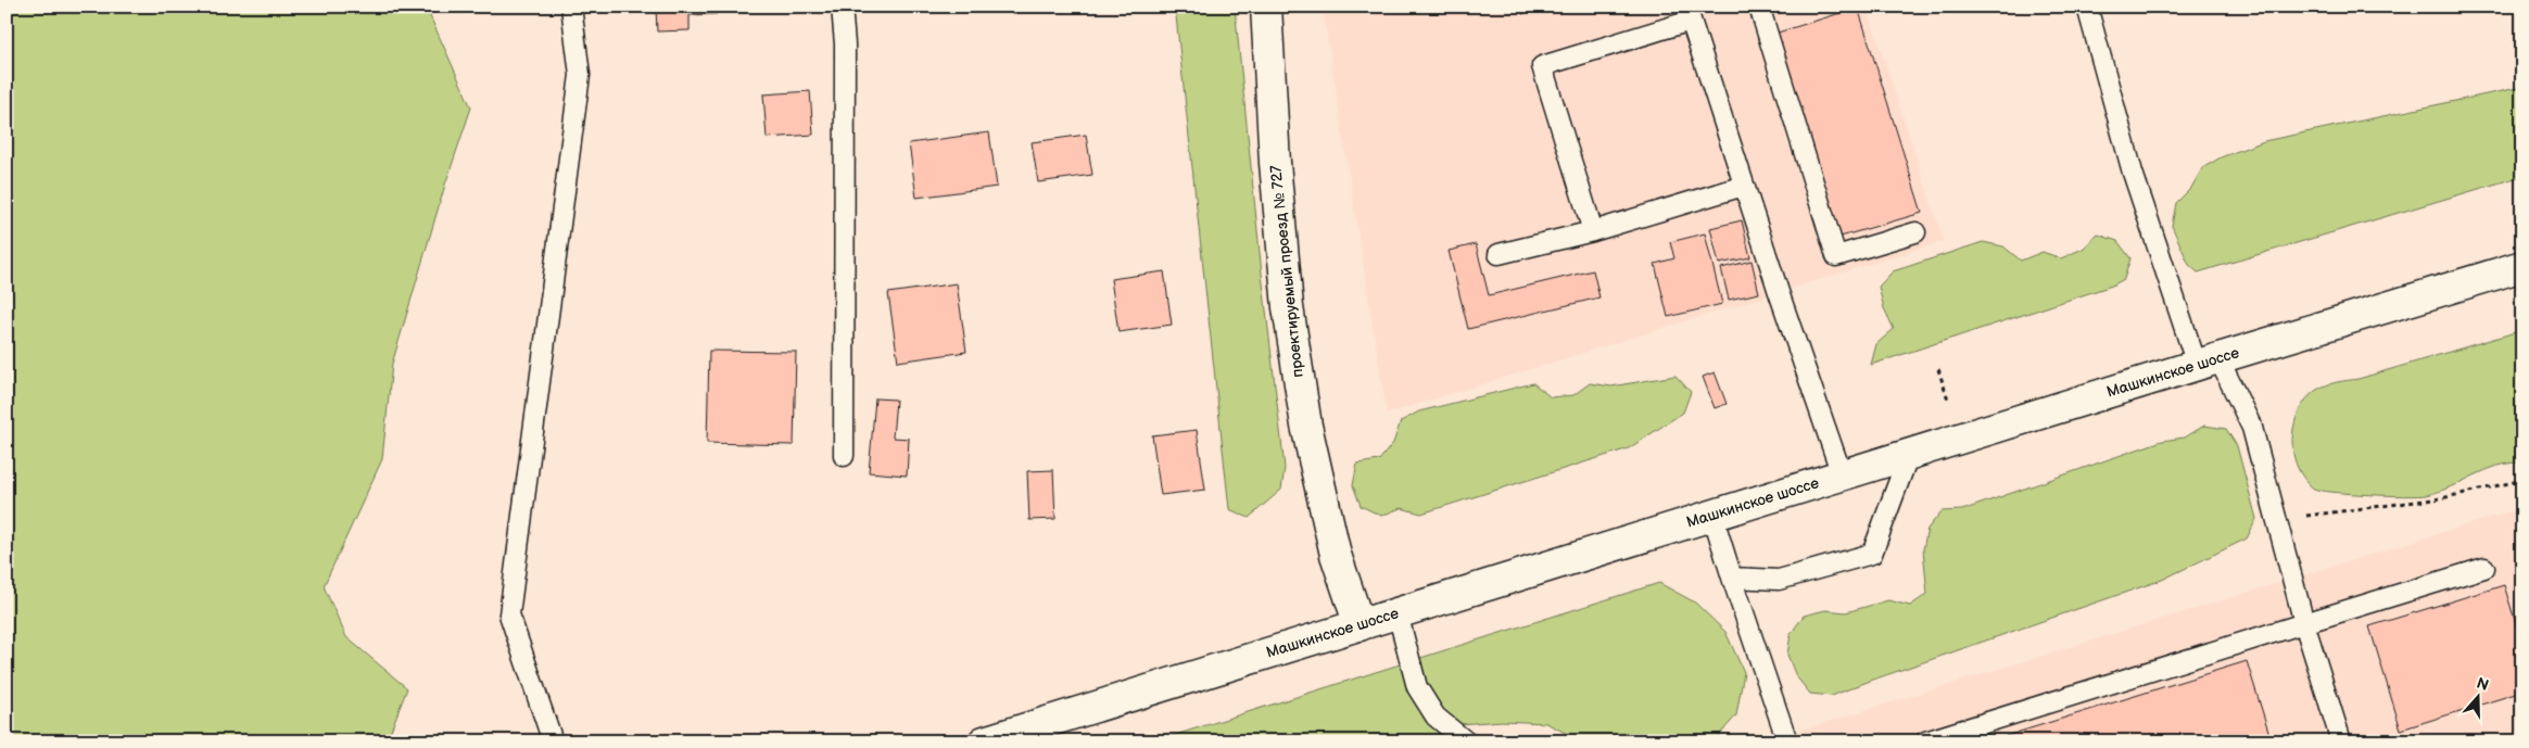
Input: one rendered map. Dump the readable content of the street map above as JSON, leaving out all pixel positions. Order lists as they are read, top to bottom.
{
  "streets": {
    "main road": ["проектируемый проезд № 727", "Машкинское шоссе"]
  },
  "crossings": [
    ["проектируемый проезд № 727", "Машкинское шоссе"]
  ],
  "north": "top"
}
